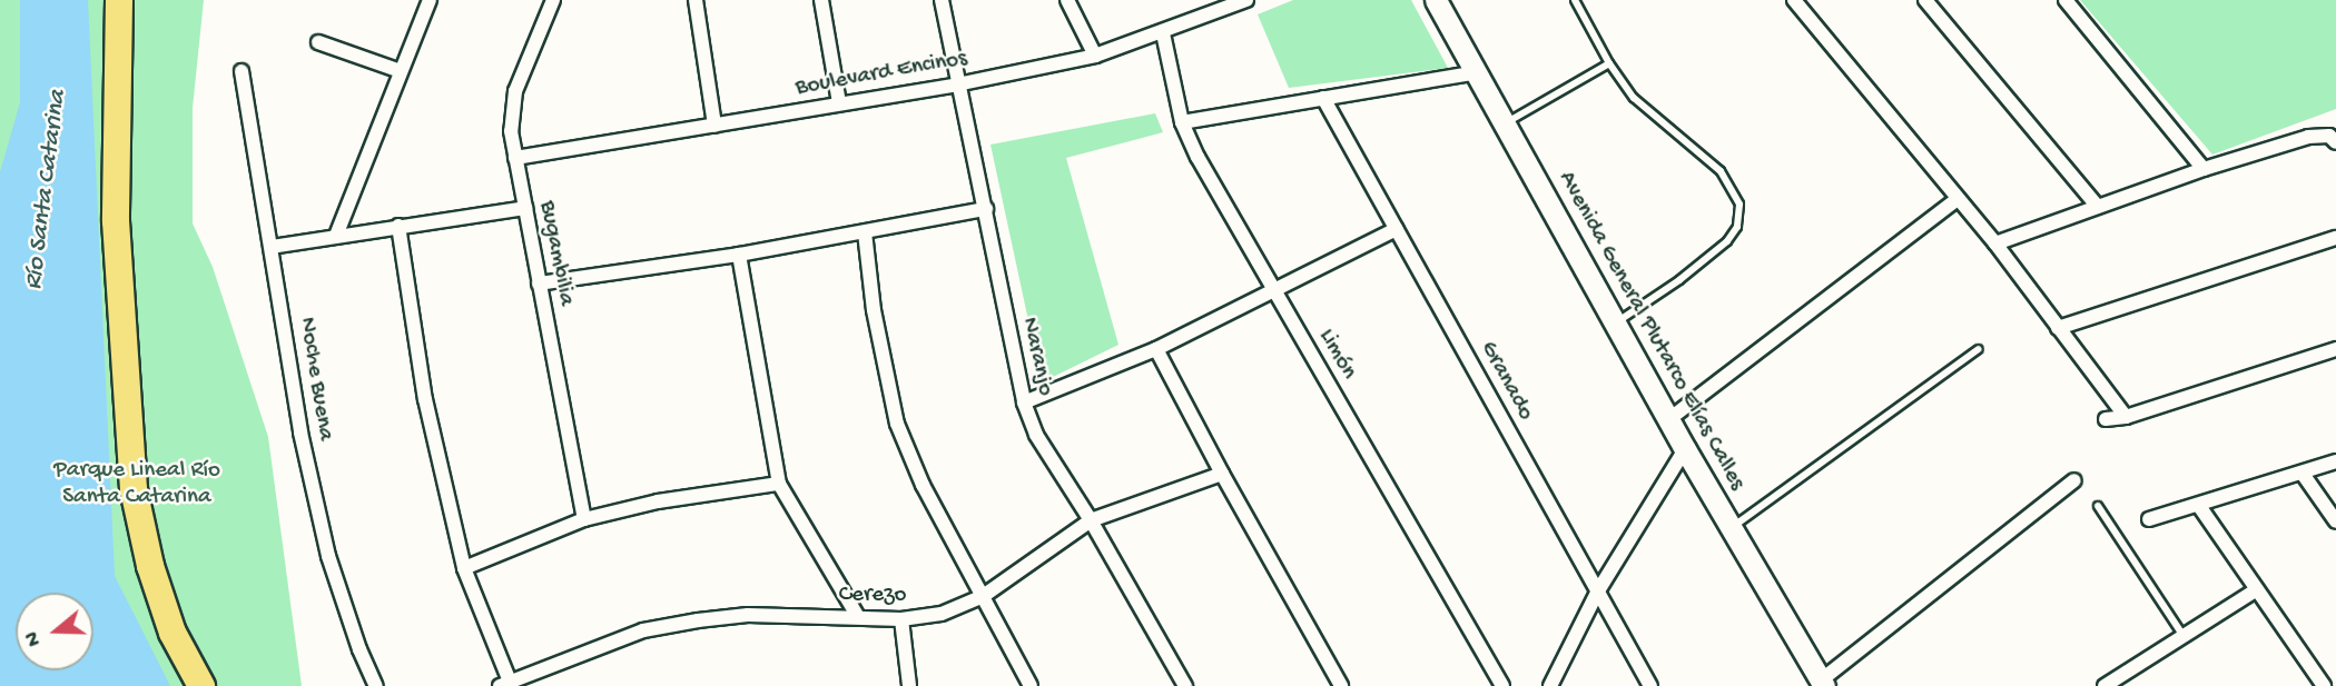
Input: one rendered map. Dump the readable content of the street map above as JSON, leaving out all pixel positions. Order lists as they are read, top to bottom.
{
  "streets": {
    "street": [
      "Boulevard Encinos",
      "Bugambilia",
      "Avenida General Plutarco Elías Calles",
      "Limón",
      "Naranjo",
      "Noche Buena",
      "Granado",
      "Cerezo"
    ]
  },
  "crossings": [
    ["Boulevard Encinos", "Bugambilia"],
    ["Boulevard Encinos", "Limón"],
    ["Boulevard Encinos", "Naranjo"],
    ["Naranjo", "Cerezo"]
  ],
  "water": ["Río Santa Catarina"],
  "parks": ["Parque Lineal Río Santa Catarina"],
  "north": "left"
}
